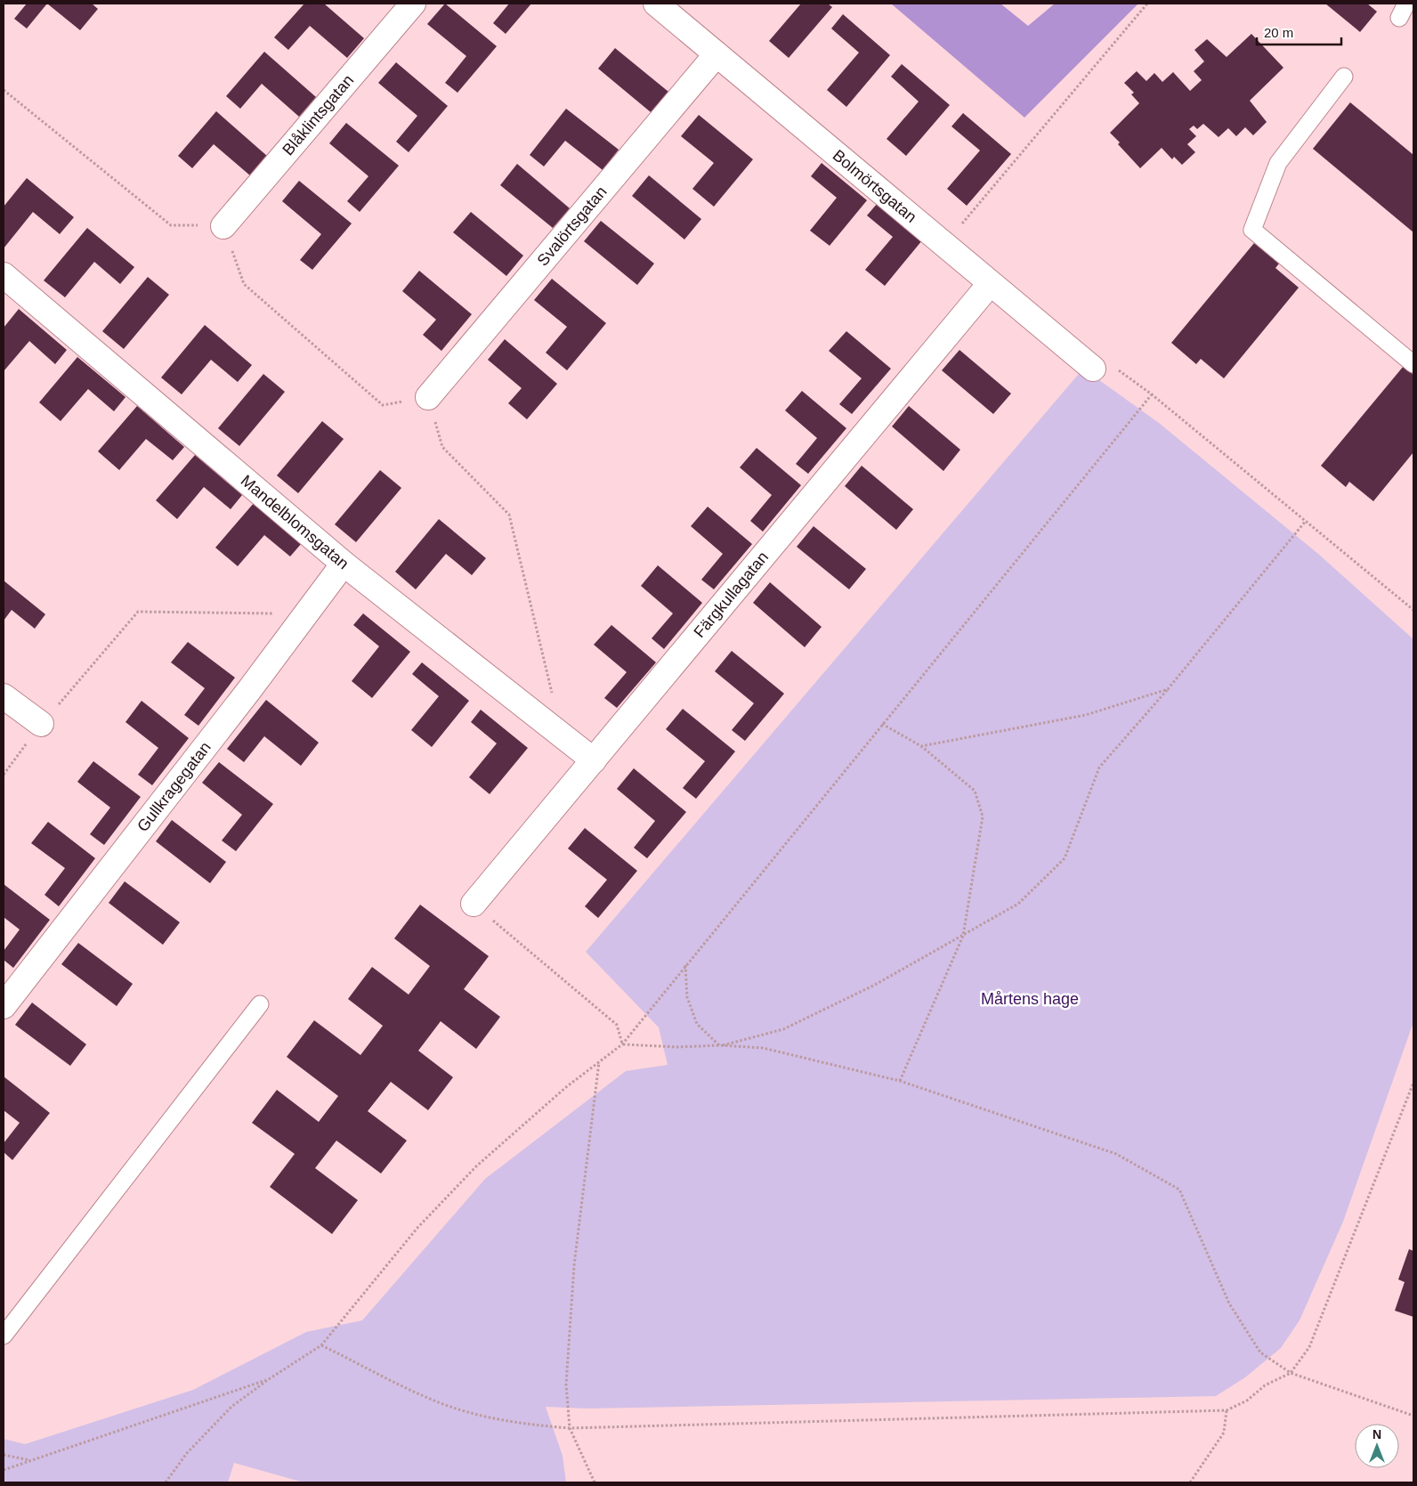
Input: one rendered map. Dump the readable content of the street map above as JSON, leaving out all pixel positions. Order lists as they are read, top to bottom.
{
  "streets": {
    "street": [
      "Blåklintsgatan",
      "Bolmörtsgatan",
      "Svalörtsgatan",
      "Mandelblomsgatan",
      "Färgkullagatan",
      "Gullkragegatan"
    ]
  },
  "crossings": [
    ["Bolmörtsgatan", "Svalörtsgatan"],
    ["Bolmörtsgatan", "Färgkullagatan"],
    ["Mandelblomsgatan", "Färgkullagatan"],
    ["Mandelblomsgatan", "Gullkragegatan"]
  ],
  "parks": ["Mårtens hage"],
  "scale_bar": "20 m",
  "north": "top"
}
